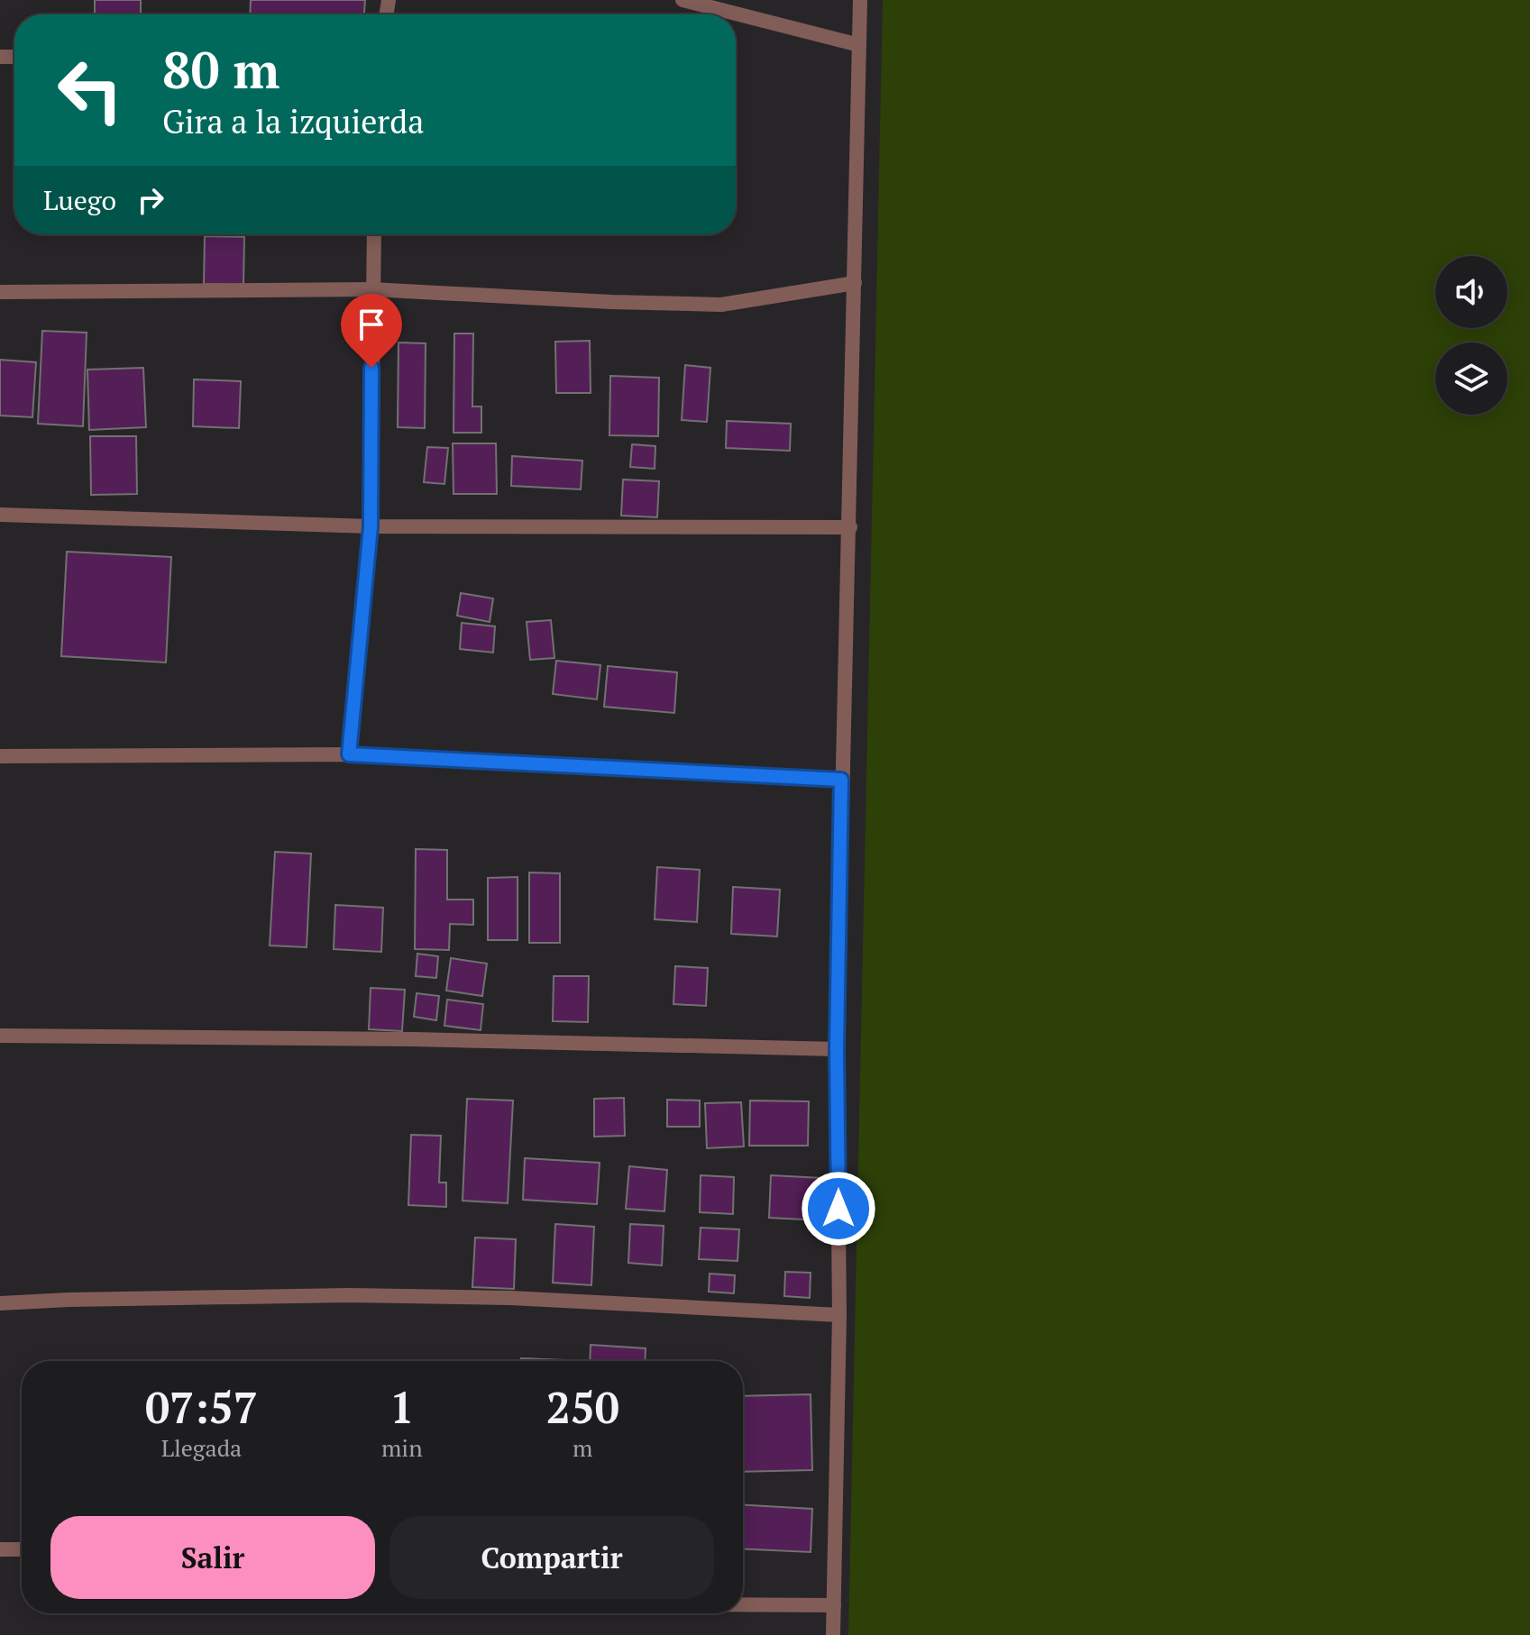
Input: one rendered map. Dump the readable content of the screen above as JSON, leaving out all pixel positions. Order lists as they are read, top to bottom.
{
  "page": {
    "turn": ["80 m", "Gira a la izquierda"],
    "then": "Luego",
    "eta": [
      "07:57",
      "Llegada",
      "1",
      "min",
      "250",
      "m"
    ],
    "buttons": ["Salir", "Compartir"]
  }
}
